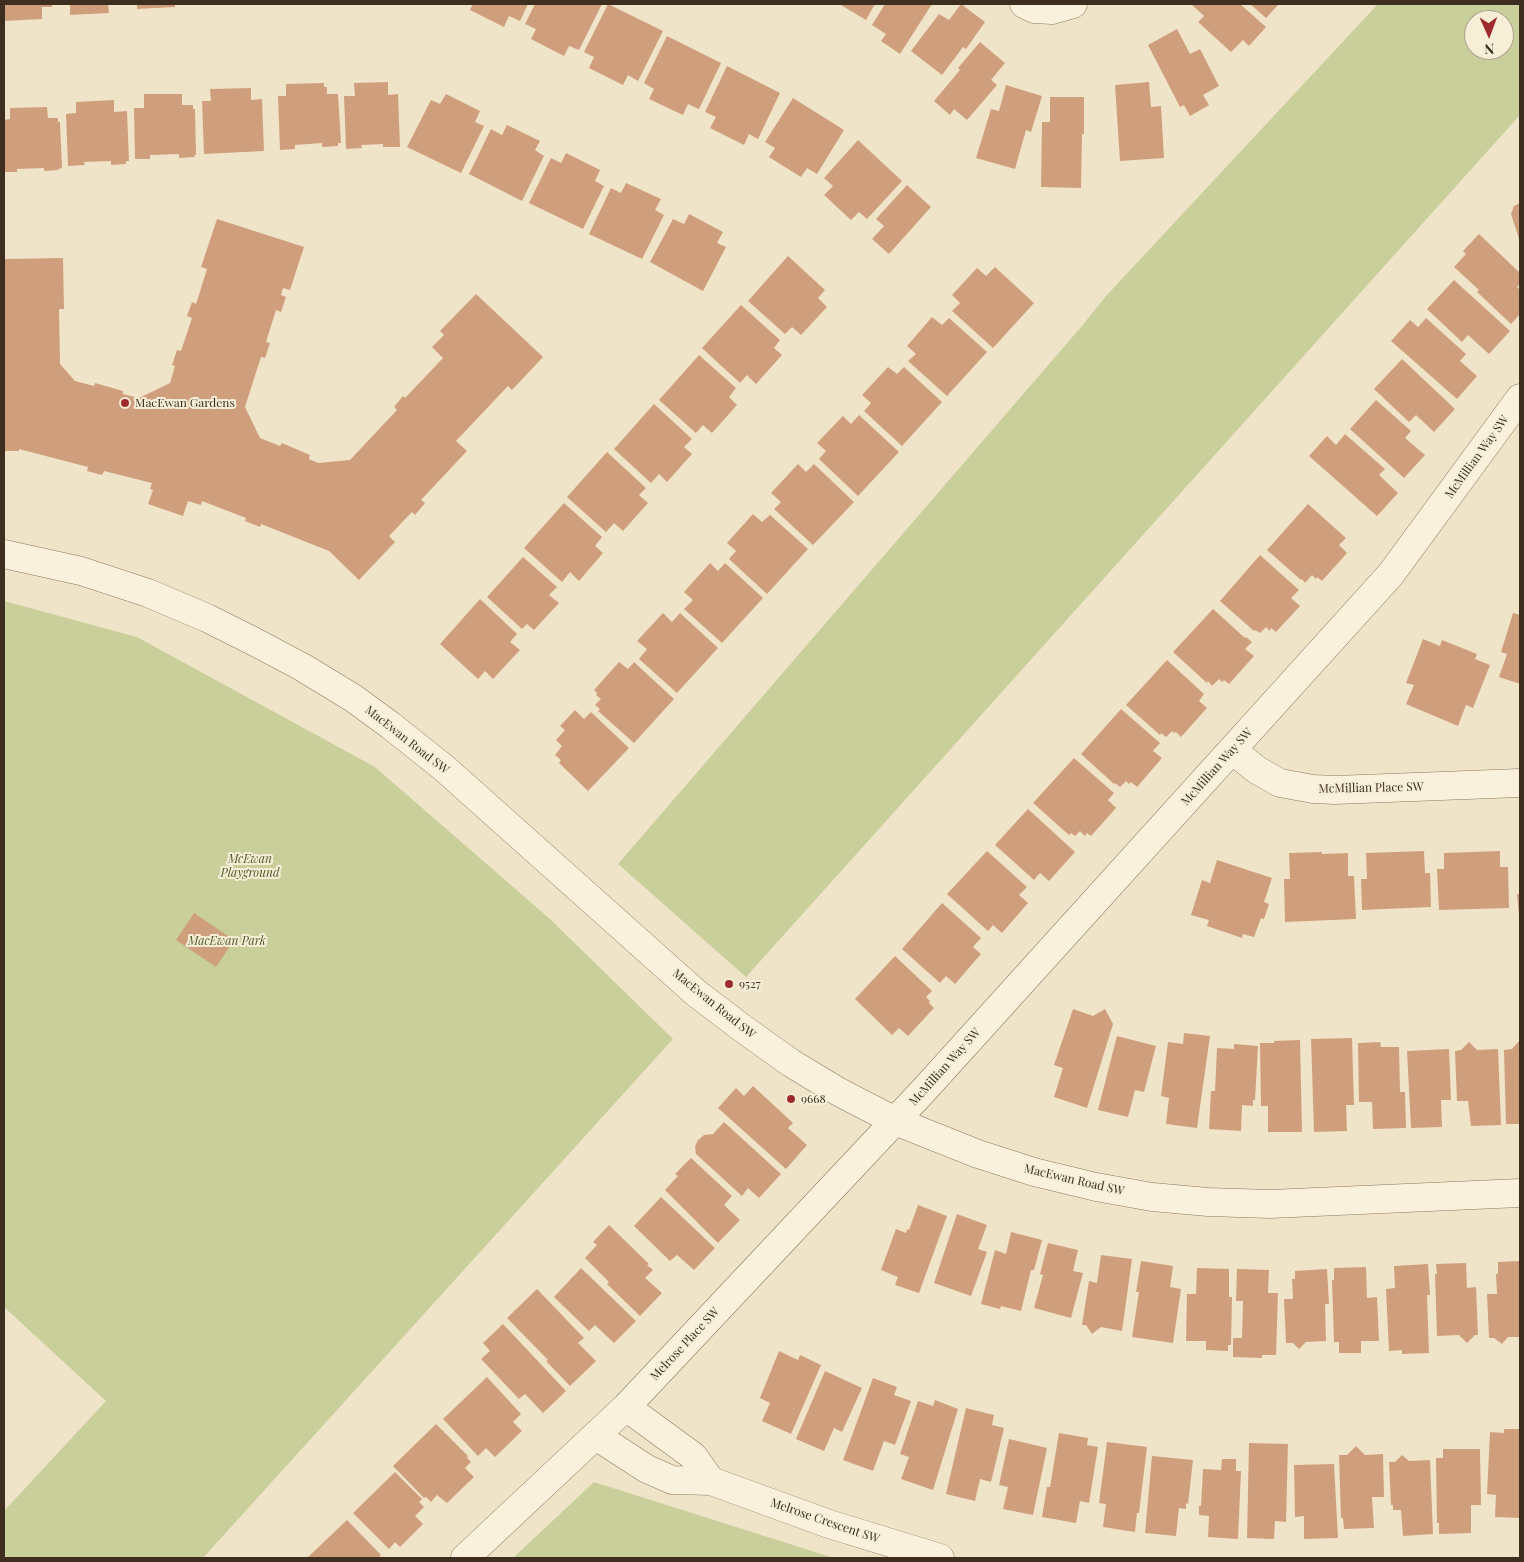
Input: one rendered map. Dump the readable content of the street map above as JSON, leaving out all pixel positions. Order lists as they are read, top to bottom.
{
  "streets": {
    "street": [
      "McMillian Way SW",
      "MacEwan Road SW",
      "McMillian Place SW",
      "Melrose Place SW",
      "Melrose Crescent SW"
    ]
  },
  "crossings": [
    ["McMillian Way SW", "MacEwan Road SW"],
    ["McMillian Way SW", "McMillian Place SW"],
    ["McMillian Way SW", "Melrose Place SW"],
    ["MacEwan Road SW", "Melrose Place SW"],
    ["Melrose Place SW", "Melrose Crescent SW"]
  ],
  "parks": ["McEwan Playground", "MacEwan Park"],
  "places": ["MacEwan Gardens", "9527", "9668"],
  "north": "bottom"
}
